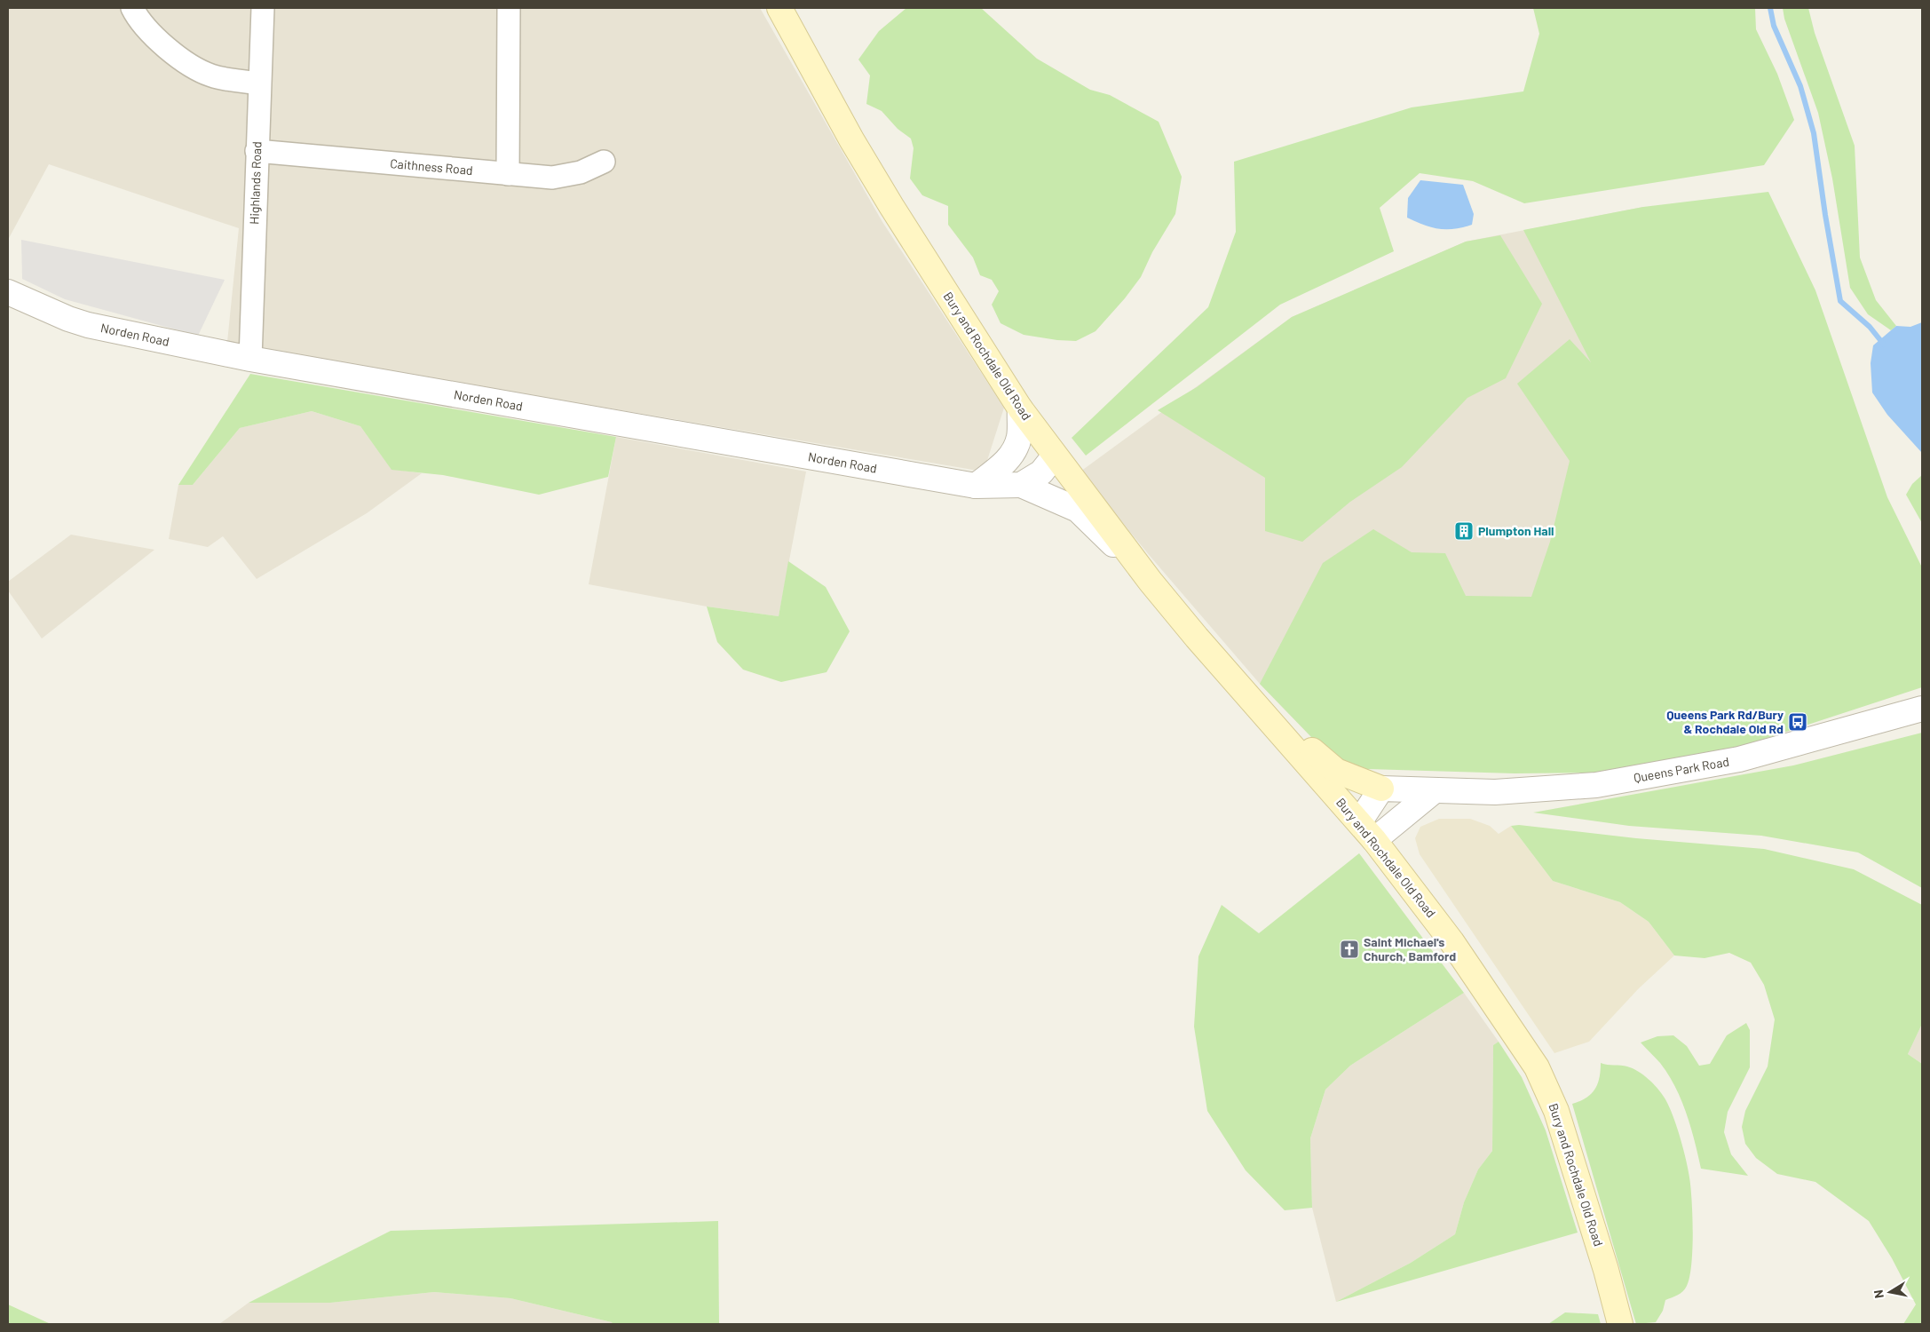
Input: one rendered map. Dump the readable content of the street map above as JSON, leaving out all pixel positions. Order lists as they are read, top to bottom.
{
  "streets": {
    "main road": ["Bury and Rochdale Old Road"],
    "street": [
      "Caithness Road",
      "Highlands Road",
      "Norden Road",
      "Queens Park Road"
    ]
  },
  "crossings": [
    ["Caithness Road", "Highlands Road"],
    ["Highlands Road", "Norden Road"],
    ["Bury and Rochdale Old Road", "Queens Park Road"]
  ],
  "places": {
    "building": ["Plumpton Hall"],
    "bus stop": ["Queens Park Rd/Bury & Rochdale Old Rd"],
    "church": ["Saint Michael's Church, Bamford"]
  },
  "north": "left"
}
